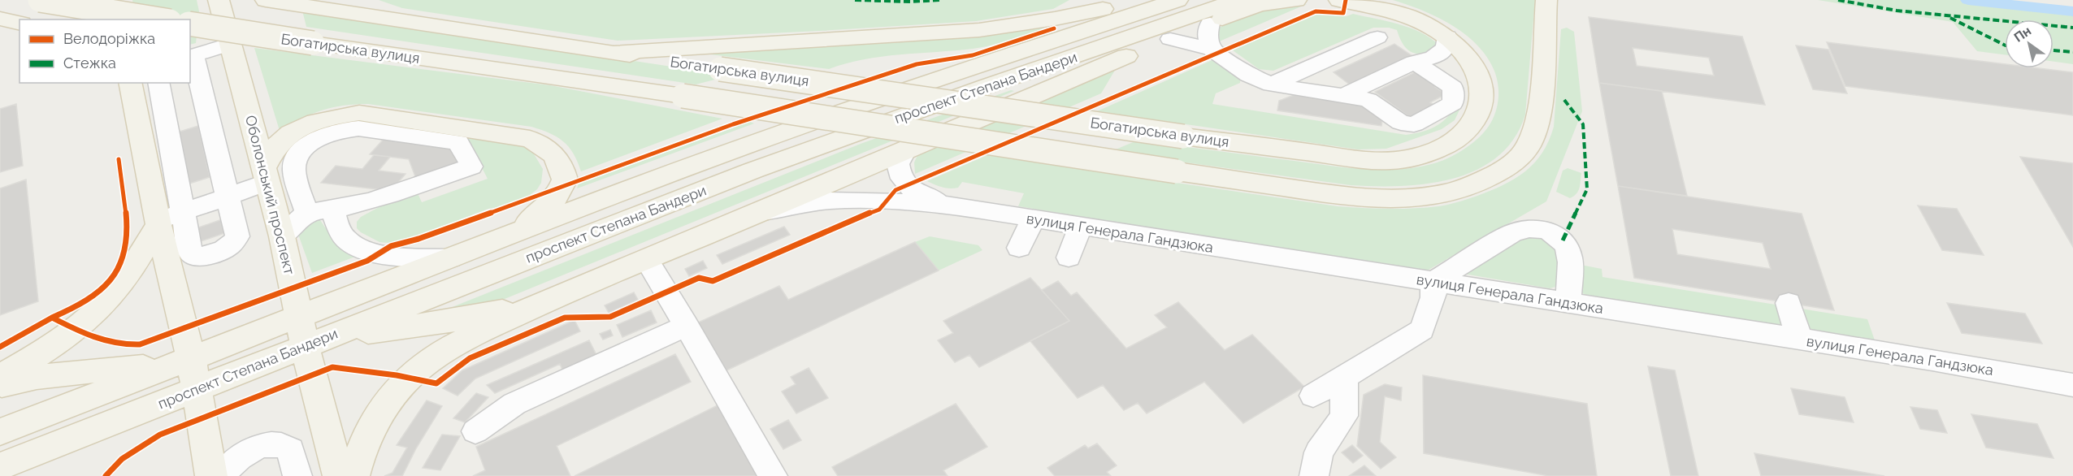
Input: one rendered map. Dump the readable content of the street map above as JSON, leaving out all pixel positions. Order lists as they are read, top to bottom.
{
  "streets": {
    "main road": ["Богатирська вулиця", "проспект Степана Бандери", "Оболонський проспект"],
    "street": ["вулиця Генерала Гандзюка"]
  },
  "crossings": [
    ["проспект Степана Бандери", "Оболонський проспект"]
  ],
  "legend": ["Велодоріжка", "Стежка"],
  "north": "top left"
}
